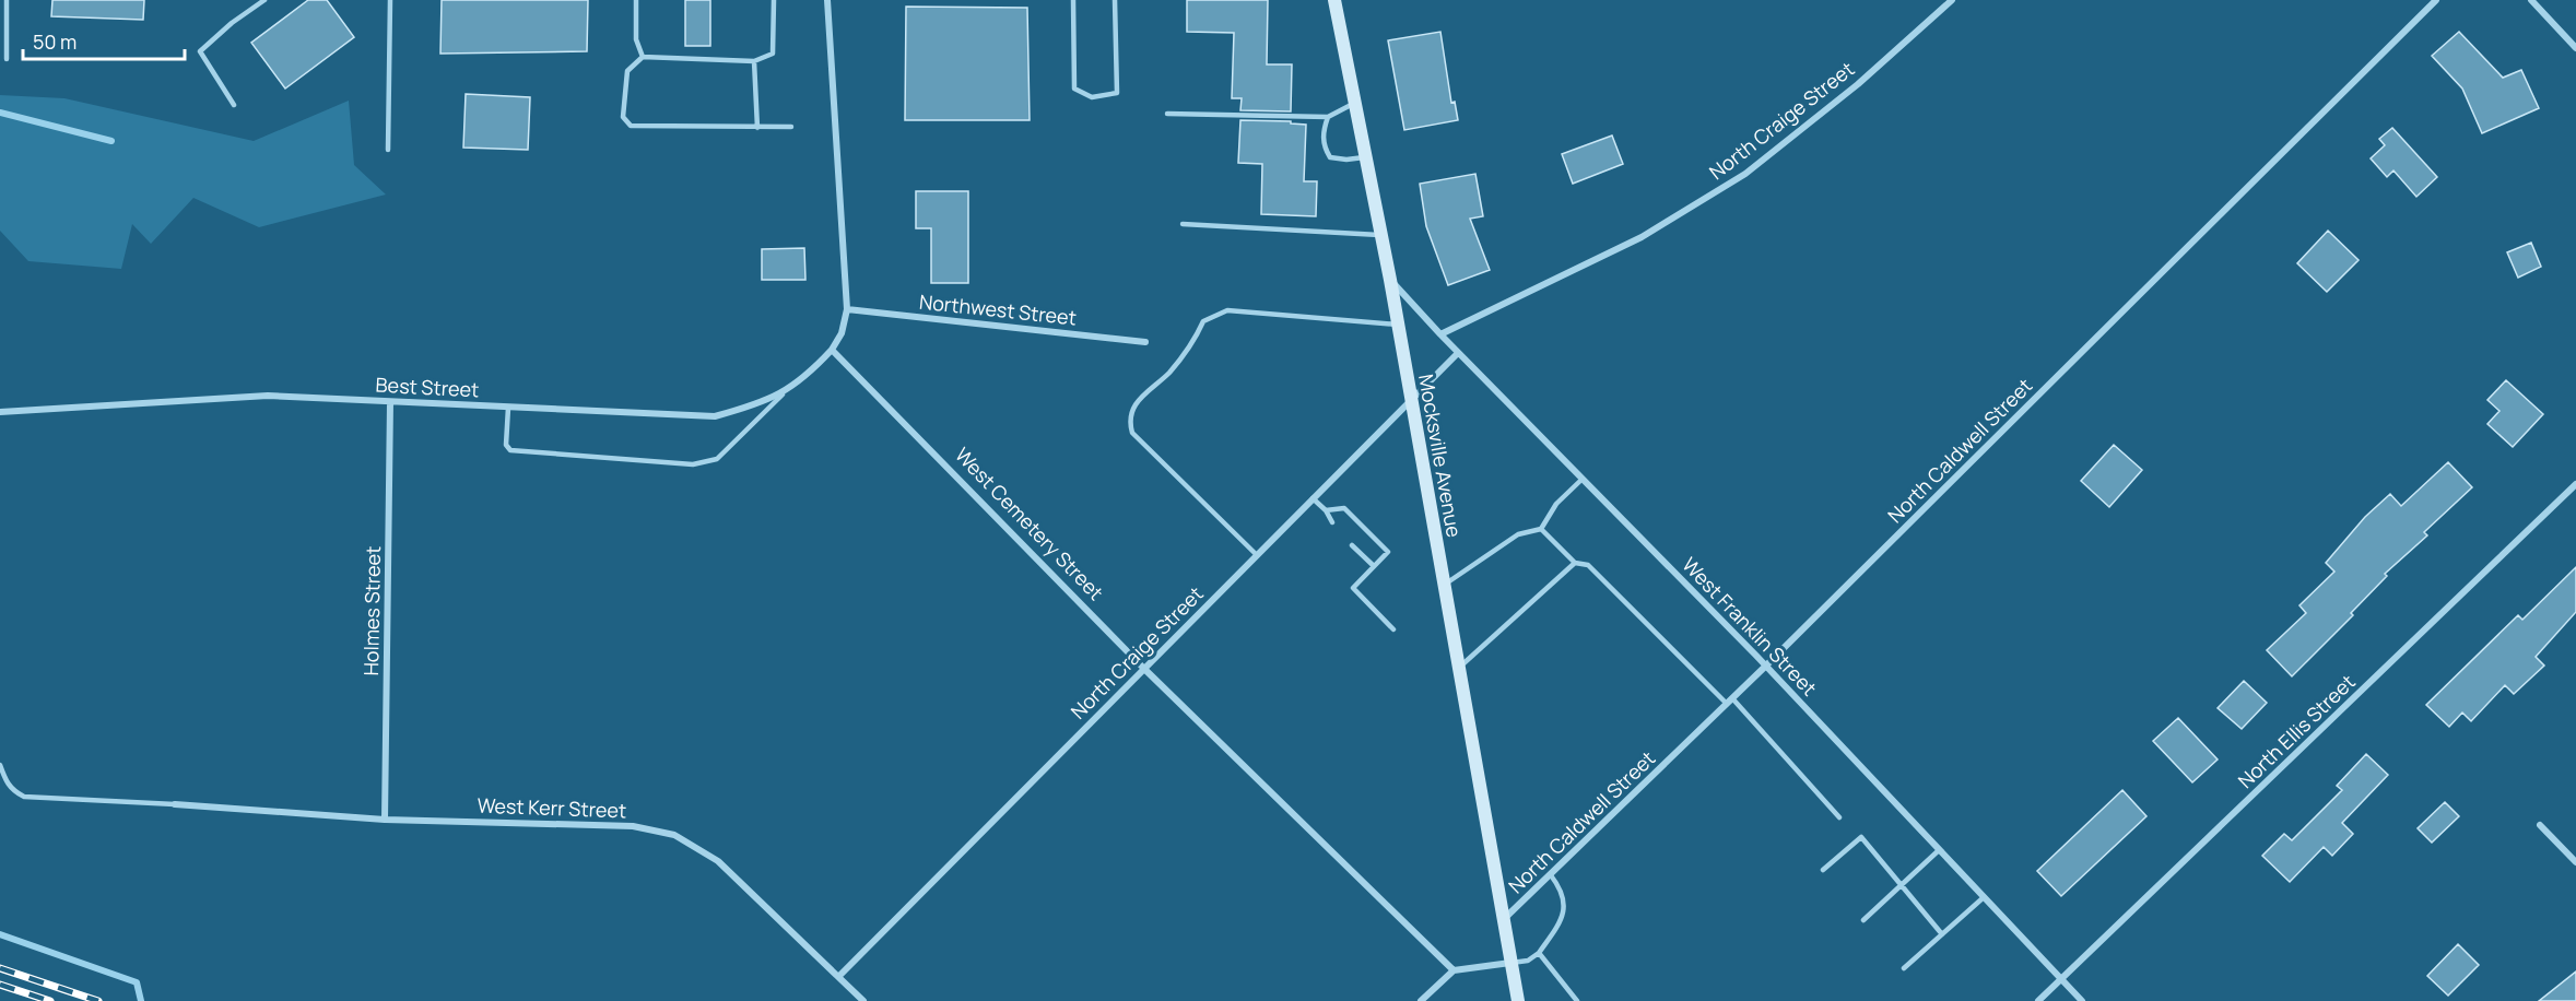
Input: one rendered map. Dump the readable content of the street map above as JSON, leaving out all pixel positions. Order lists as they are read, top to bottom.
{
  "streets": {
    "street": [
      "North Craige Street",
      "Northwest Street",
      "Best Street",
      "North Caldwell Street",
      "Mocksville Avenue",
      "West Cemetery Street",
      "Holmes Street",
      "West Franklin Street",
      "North Ellis Street",
      "West Kerr Street"
    ]
  },
  "crossings": [
    ["North Craige Street", "Mocksville Avenue"],
    ["North Craige Street", "West Cemetery Street"],
    ["North Craige Street", "West Franklin Street"],
    ["North Craige Street", "West Kerr Street"],
    ["Best Street", "West Cemetery Street"],
    ["Best Street", "Holmes Street"],
    ["North Caldwell Street", "Mocksville Avenue"],
    ["North Caldwell Street", "West Franklin Street"],
    ["Mocksville Avenue", "West Franklin Street"],
    ["Holmes Street", "West Kerr Street"],
    ["West Franklin Street", "North Ellis Street"]
  ],
  "scale_bar": "50 m"
}
